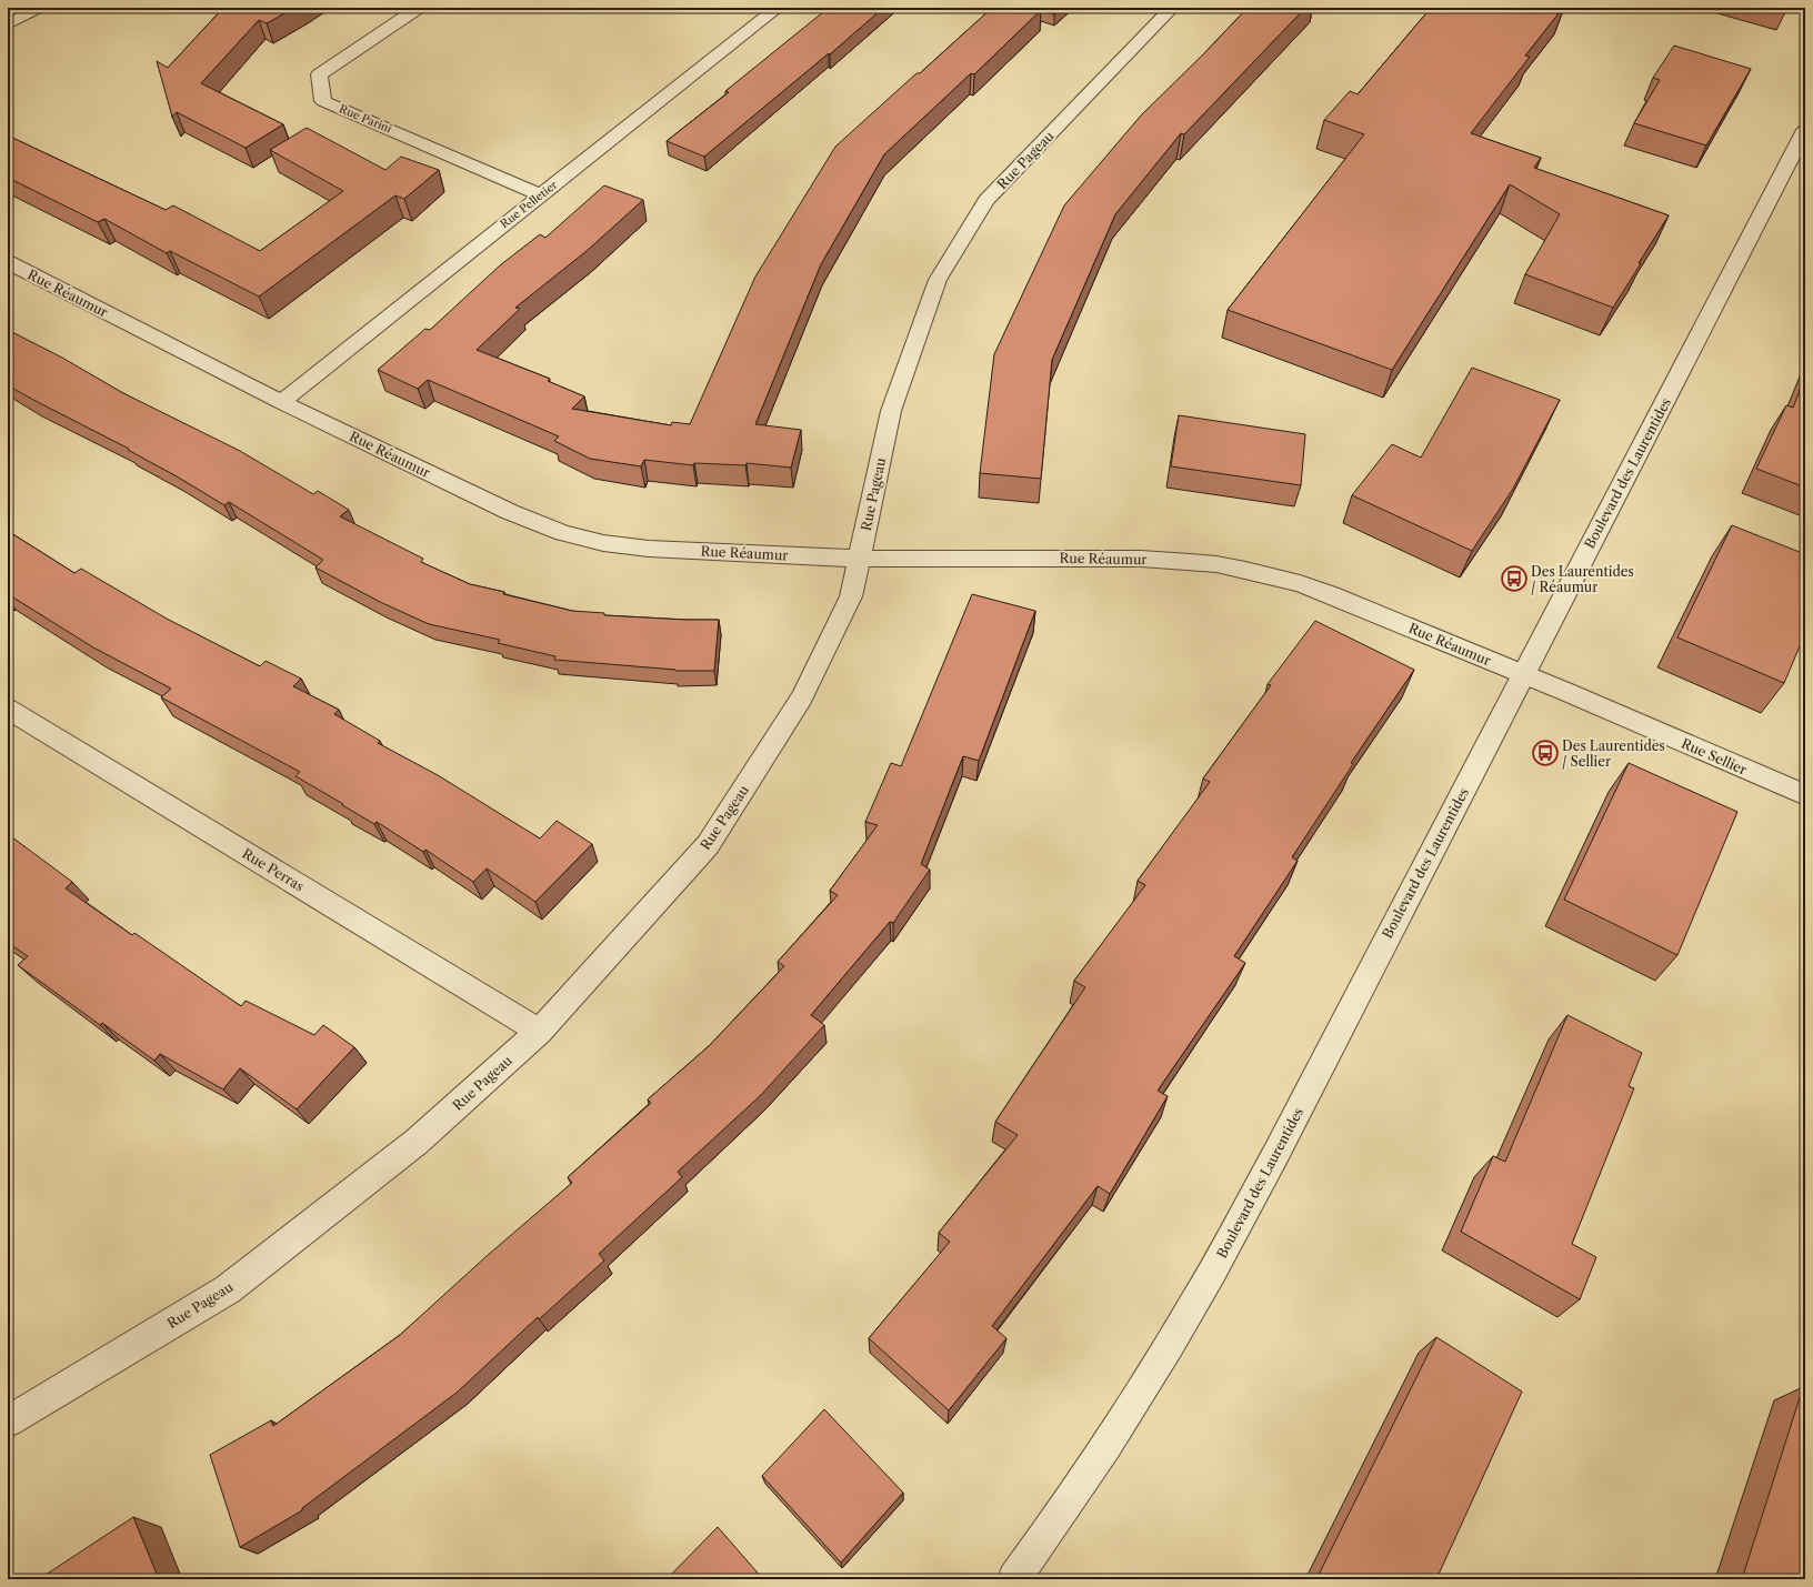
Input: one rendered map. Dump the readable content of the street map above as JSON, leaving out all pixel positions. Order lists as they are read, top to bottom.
{
  "streets": {
    "street": [
      "Rue Parini",
      "Rue Pageau",
      "Rue Pelletier",
      "Rue Réaumur",
      "Boulevard des Laurentides",
      "Rue Sellier",
      "Rue Perras"
    ]
  },
  "crossings": [
    ["Rue Parini", "Rue Pelletier"],
    ["Rue Pageau", "Rue Réaumur"],
    ["Rue Pageau", "Rue Perras"],
    ["Rue Pelletier", "Rue Réaumur"],
    ["Rue Réaumur", "Boulevard des Laurentides"],
    ["Rue Réaumur", "Rue Sellier"],
    ["Boulevard des Laurentides", "Rue Sellier"]
  ],
  "places": {
    "bus stop": ["Des Laurentides / Réaumur", "Des Laurentides / Sellier"]
  }
}
